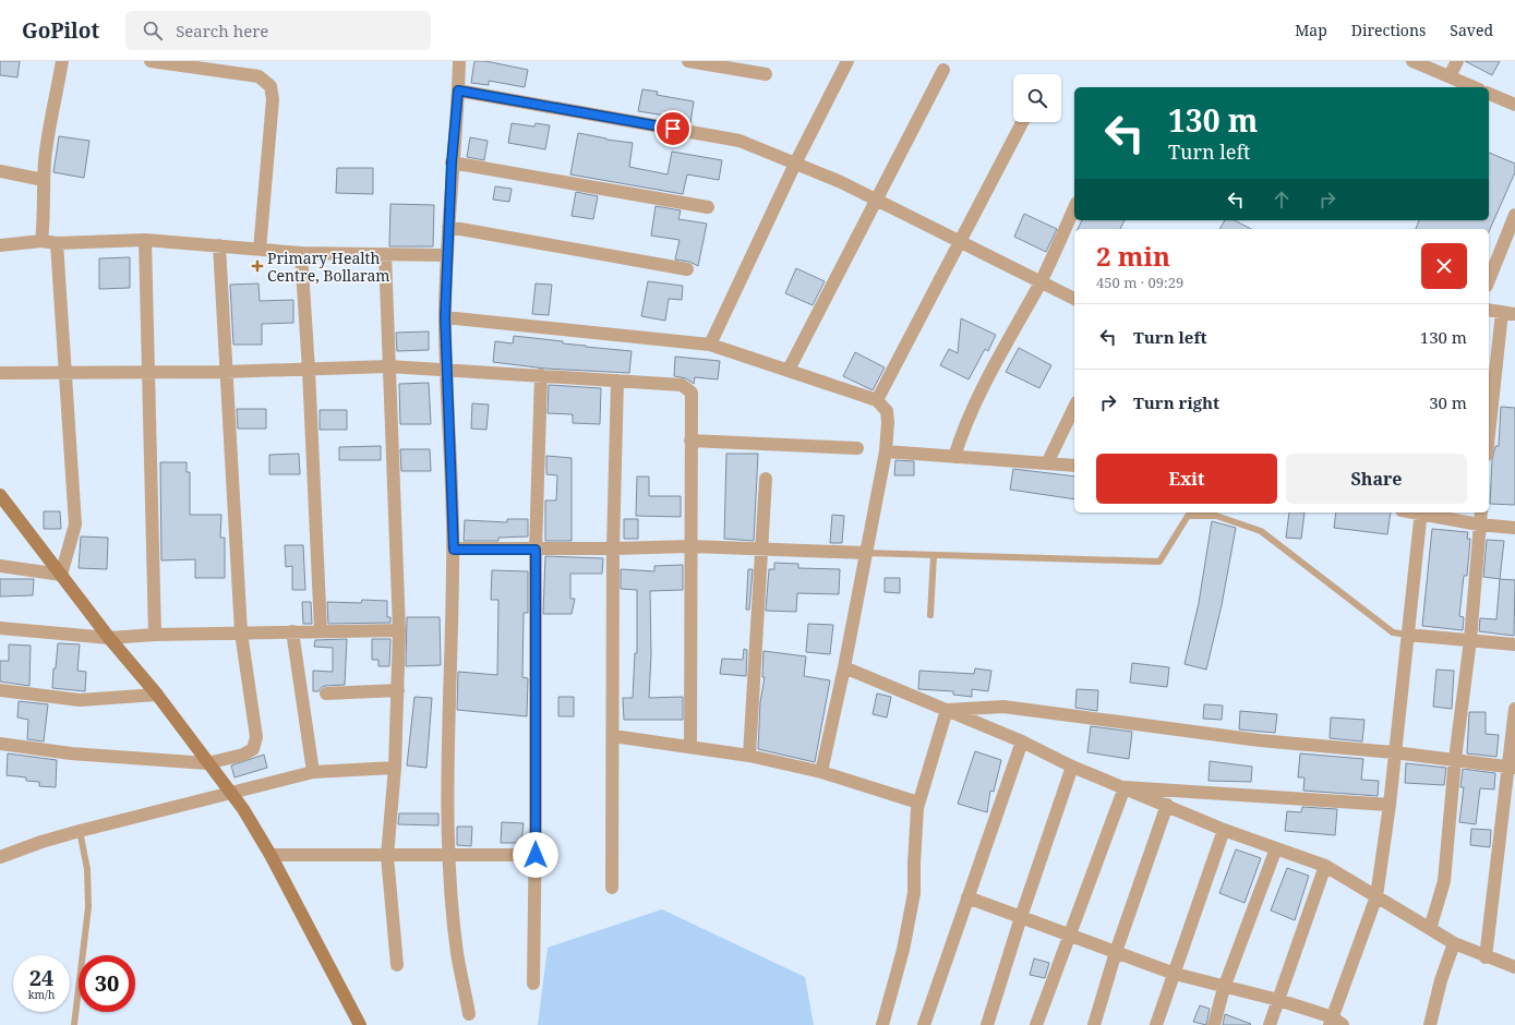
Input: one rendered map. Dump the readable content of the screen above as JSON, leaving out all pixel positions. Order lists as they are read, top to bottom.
{
  "places": {
    "health": ["Primary Health Centre, Bollaram"]
  },
  "page": {
    "header": "GoPilot",
    "search": "Search here",
    "nav": ["Map", "Directions", "Saved"],
    "turn": ["130 m", "Turn left"],
    "heading": ["2 min", "450 m · 09:29"],
    "list": [
      {
        "name": "Turn left",
        "value": "130 m"
      },
      {
        "name": "Turn right",
        "value": "30 m"
      }
    ],
    "buttons": ["Exit", "Share"],
    "speed": "24 km/h",
    "limit": "30"
  }
}
